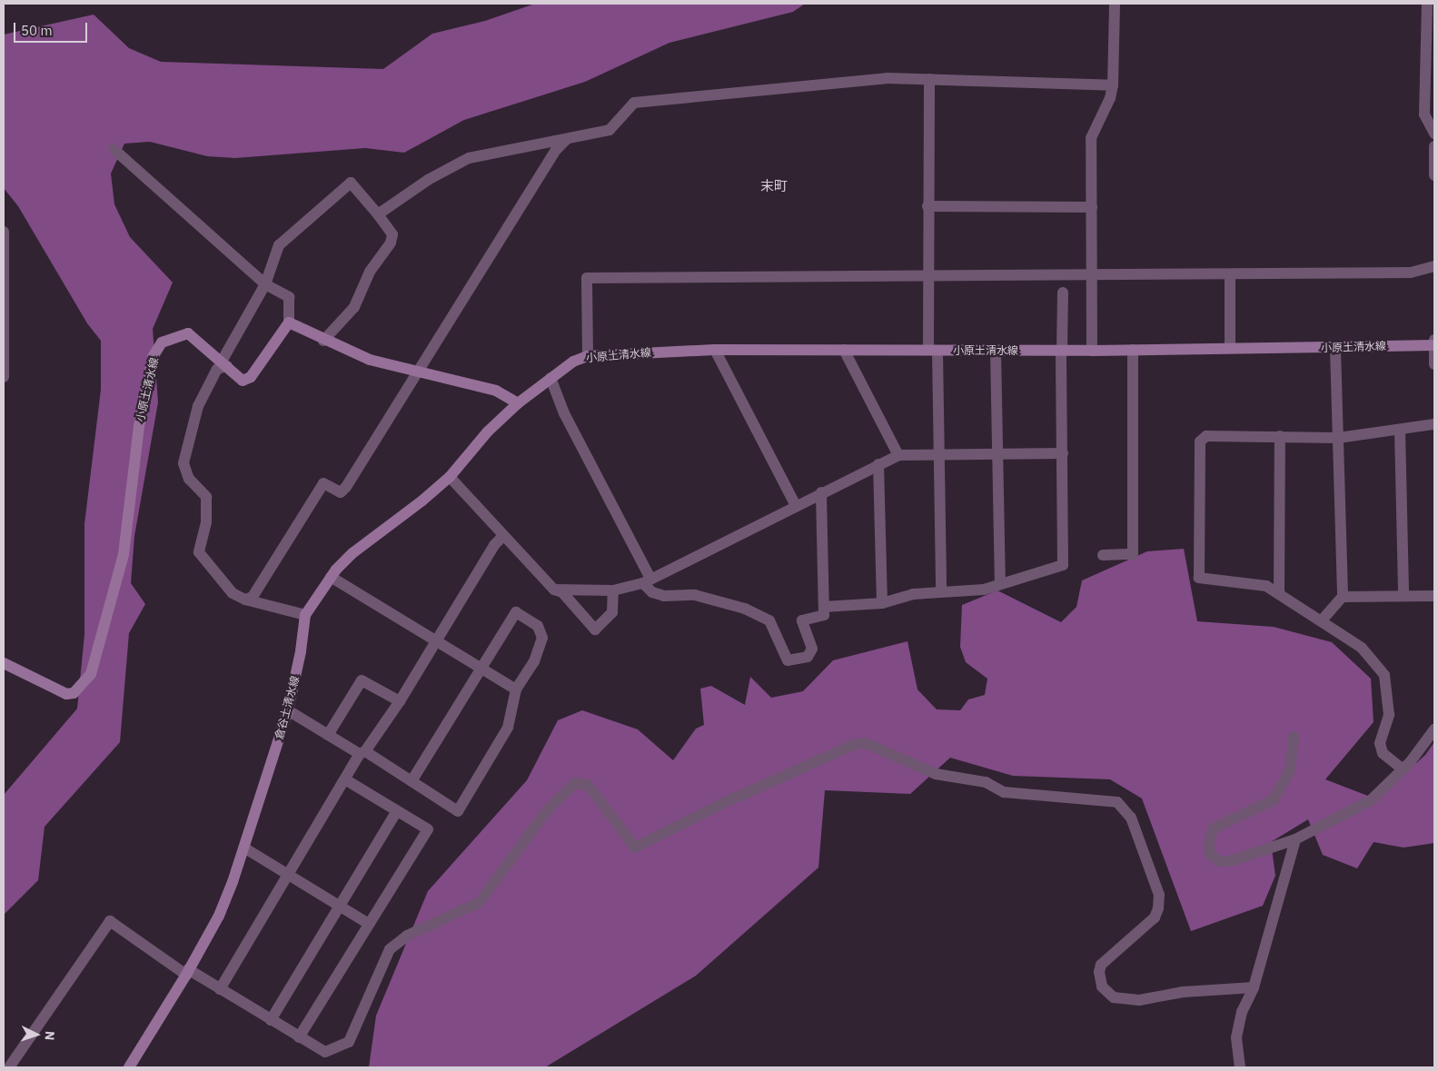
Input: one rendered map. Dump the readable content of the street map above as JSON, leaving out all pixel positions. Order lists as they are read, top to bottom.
{
  "streets": {
    "main road": ["小原土清水線", "倉谷土清水線"]
  },
  "crossings": [
    ["小原土清水線", "倉谷土清水線"]
  ],
  "districts": ["末町"],
  "scale_bar": "50 m",
  "north": "right"
}
